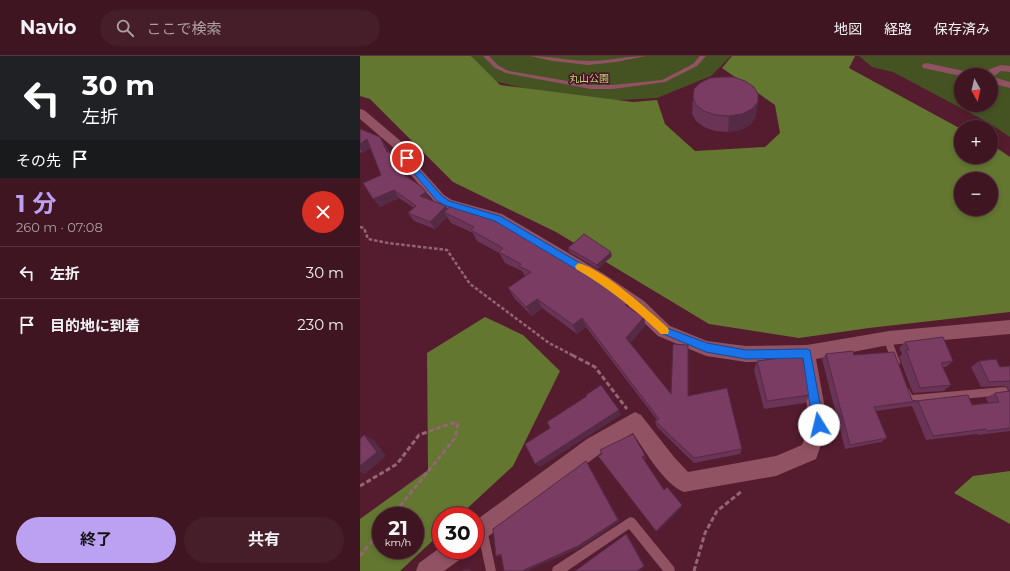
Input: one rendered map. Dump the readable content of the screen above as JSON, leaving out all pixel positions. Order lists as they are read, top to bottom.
{
  "parks": ["丸山公園"],
  "north": "bottom",
  "page": {
    "header": "Navio",
    "search": "ここで検索",
    "nav": ["地図", "経路", "保存済み"],
    "turn": ["30 m", "左折"],
    "map_buttons": ["+", "−"],
    "then": "その先",
    "heading": ["1 分", "260 m · 07:08"],
    "list": [
      {
        "name": "左折",
        "value": "30 m"
      },
      {
        "name": "目的地に到着",
        "value": "230 m"
      }
    ],
    "speed": "21 km/h",
    "limit": "30",
    "buttons": ["終了", "共有"]
  }
}
